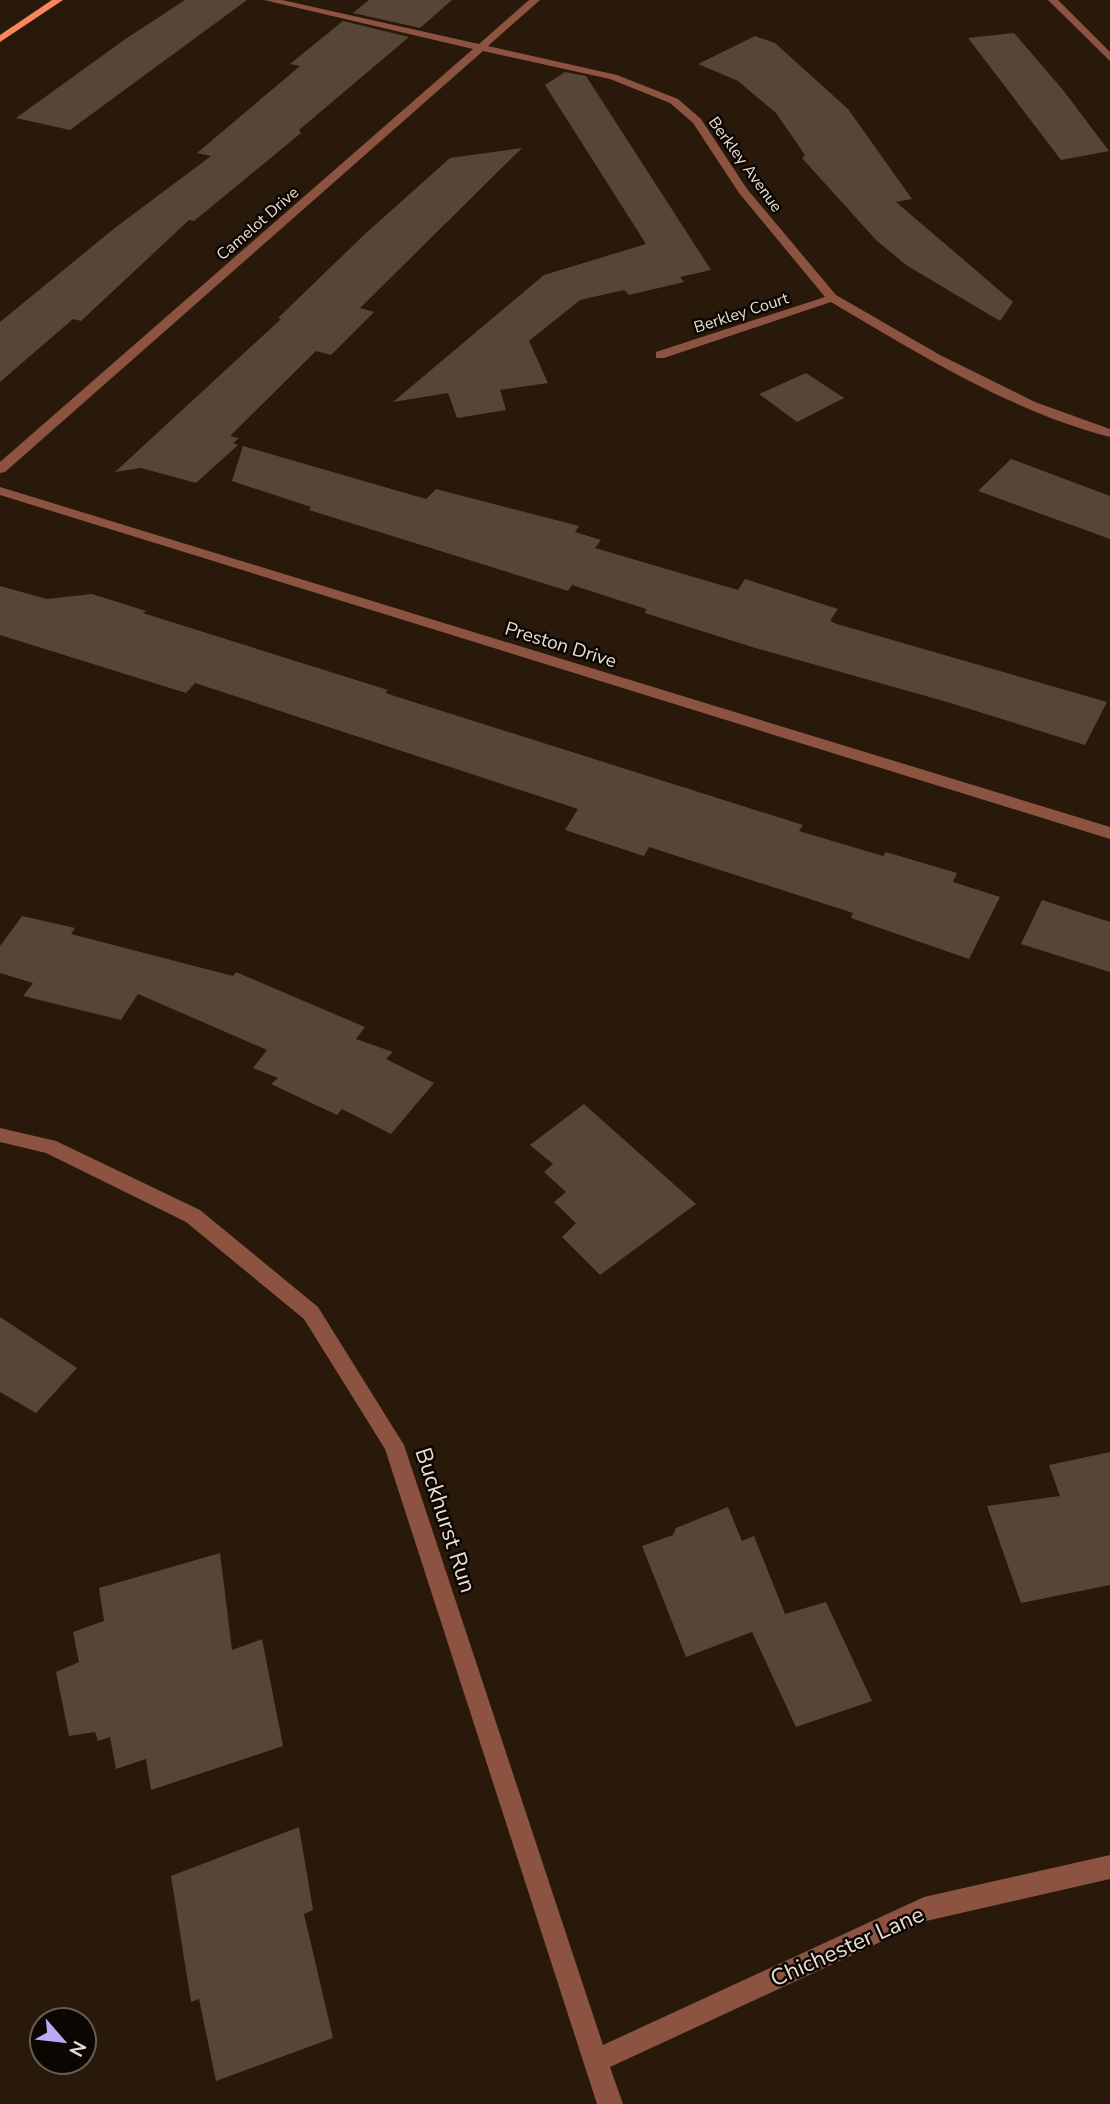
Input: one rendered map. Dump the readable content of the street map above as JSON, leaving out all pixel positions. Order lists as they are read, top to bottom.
{
  "streets": {
    "street": [
      "Berkley Avenue",
      "Camelot Drive",
      "Berkley Court",
      "Preston Drive",
      "Buckhurst Run",
      "Chichester Lane"
    ]
  },
  "crossings": [
    ["Berkley Avenue", "Camelot Drive"],
    ["Berkley Avenue", "Berkley Court"],
    ["Buckhurst Run", "Chichester Lane"]
  ],
  "north": "bottom right"
}
